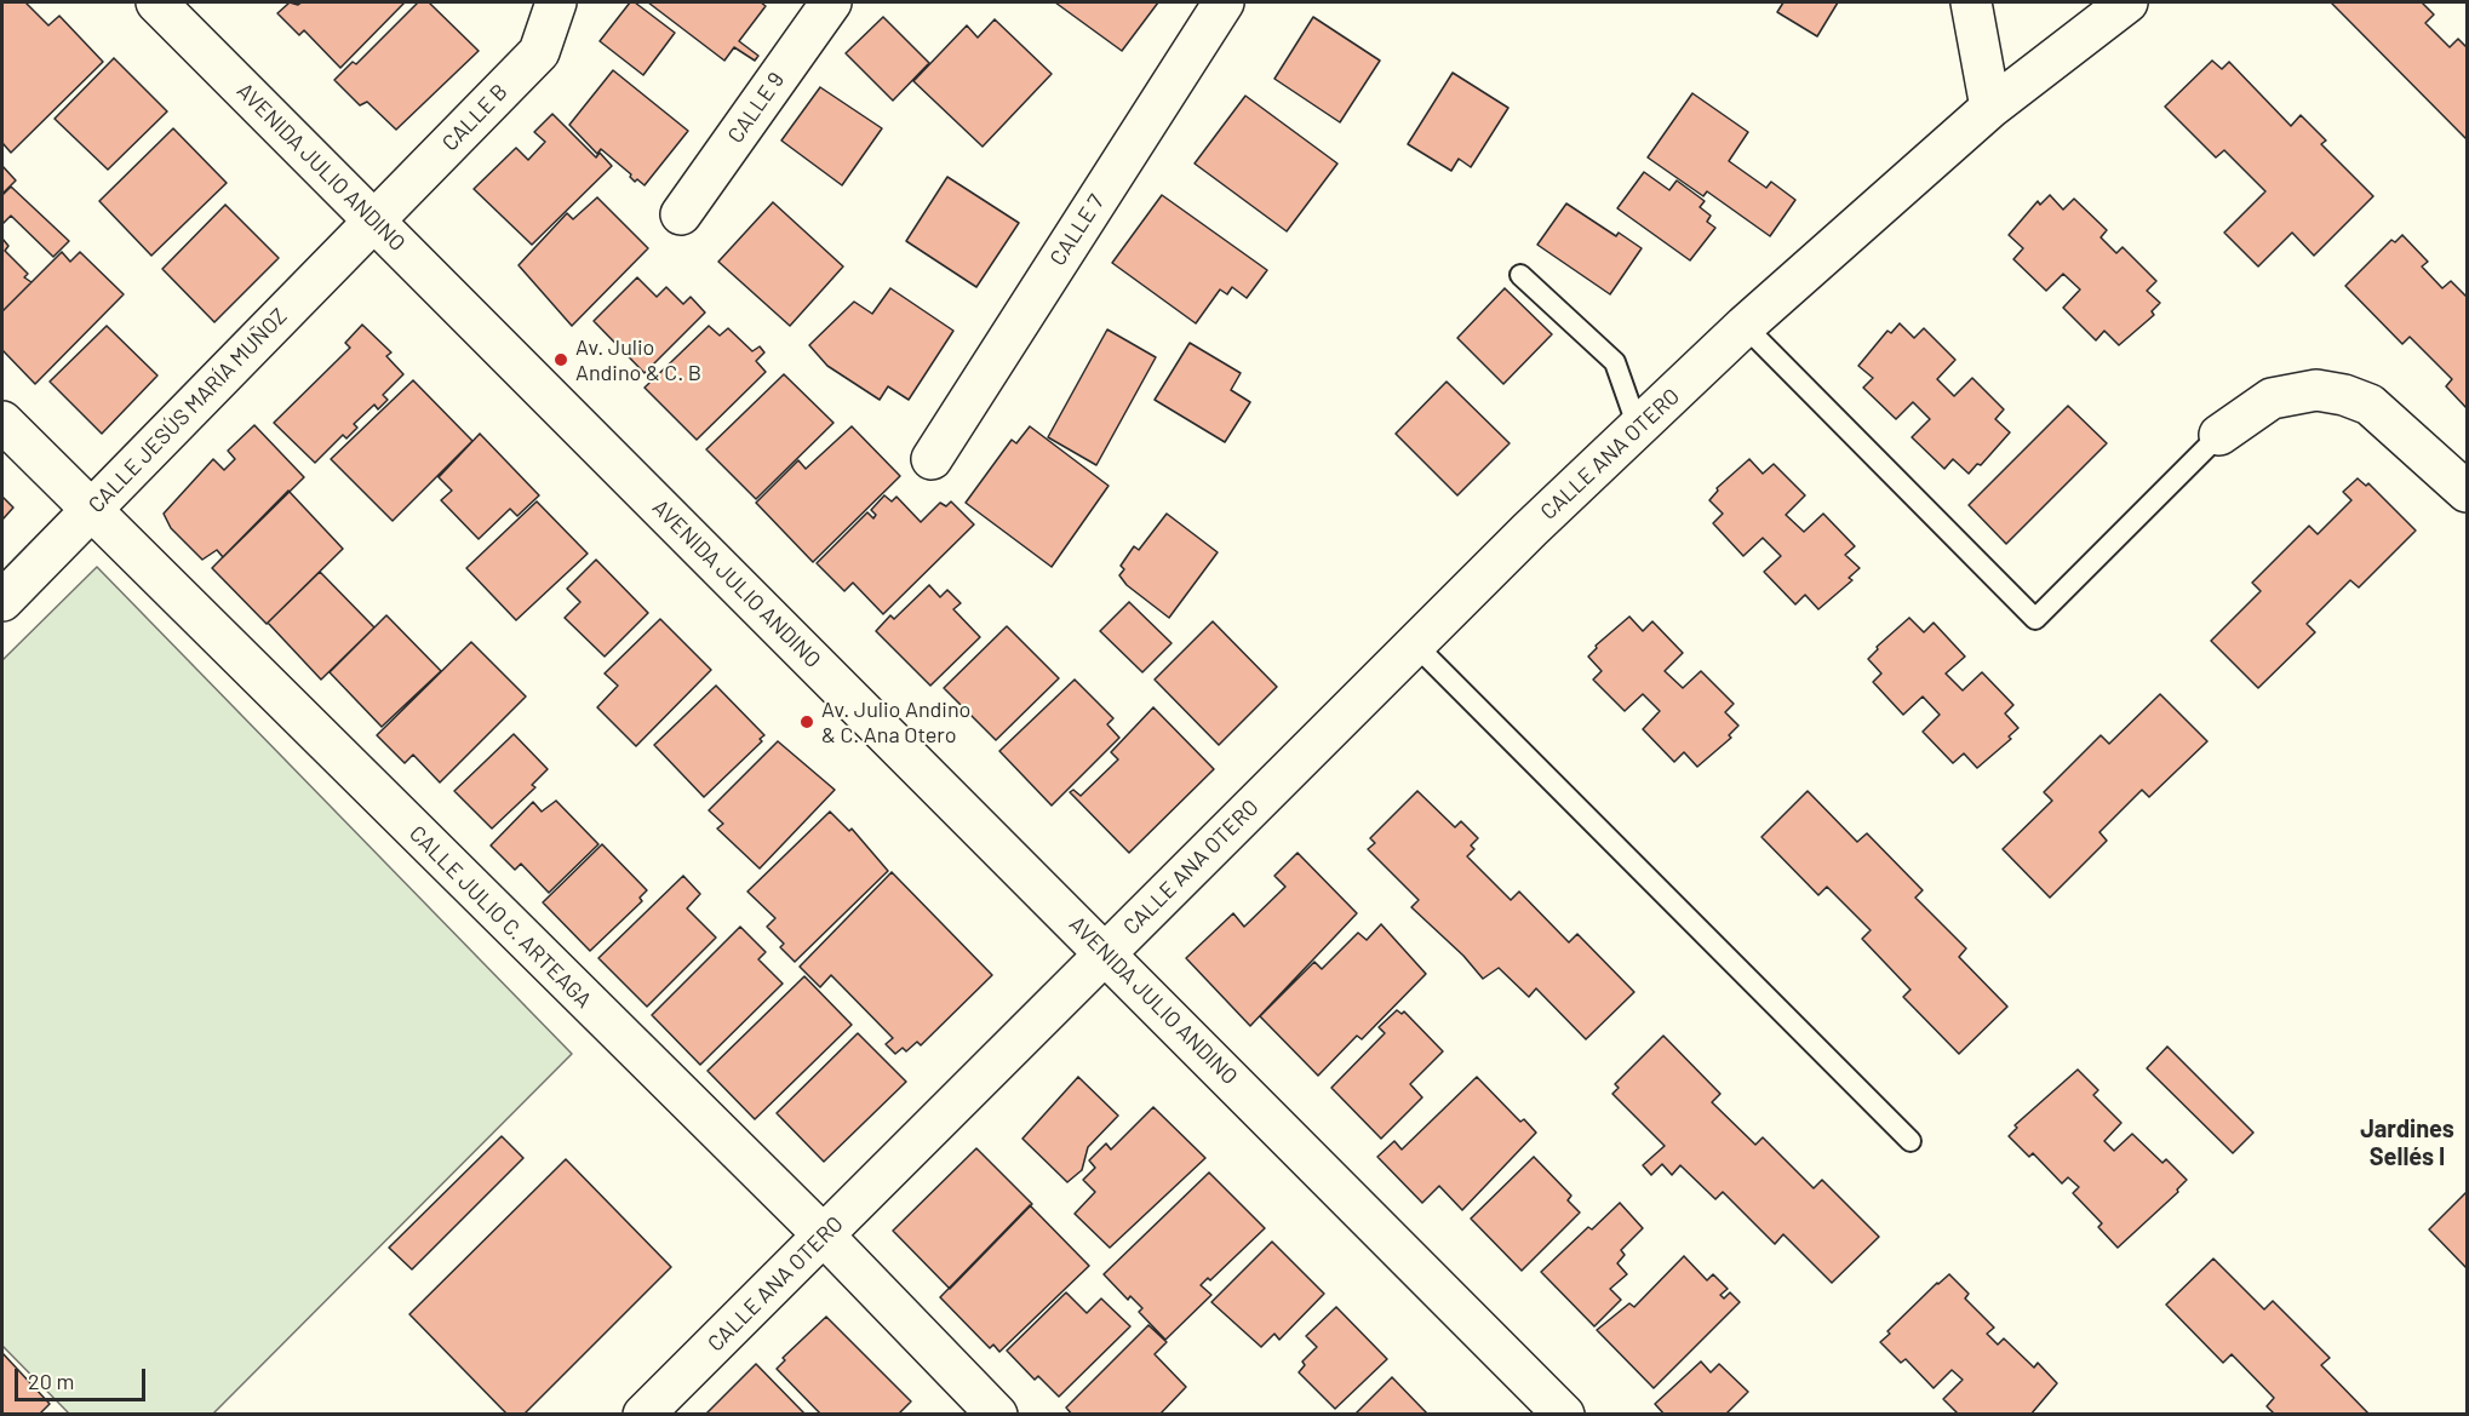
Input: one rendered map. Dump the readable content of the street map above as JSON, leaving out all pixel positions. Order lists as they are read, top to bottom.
{
  "streets": {
    "street": [
      "CALLE 9",
      "CALLE B",
      "AVENIDA JULIO ANDINO",
      "CALLE 7",
      "CALLE JESÚS MARÍA MUÑOZ",
      "CALLE ANA OTERO",
      "CALLE JULIO C. ARTEAGA"
    ]
  },
  "crossings": [
    ["CALLE B", "AVENIDA JULIO ANDINO"],
    ["CALLE B", "CALLE JESÚS MARÍA MUÑOZ"],
    ["AVENIDA JULIO ANDINO", "CALLE JESÚS MARÍA MUÑOZ"],
    ["AVENIDA JULIO ANDINO", "CALLE ANA OTERO"],
    ["CALLE JESÚS MARÍA MUÑOZ", "CALLE JULIO C. ARTEAGA"],
    ["CALLE ANA OTERO", "CALLE JULIO C. ARTEAGA"]
  ],
  "districts": ["Jardines Sellés I"],
  "places": ["Av. Julio Andino & C. B", "Av. Julio Andino & C. Ana Otero"],
  "scale_bar": "20 m"
}
